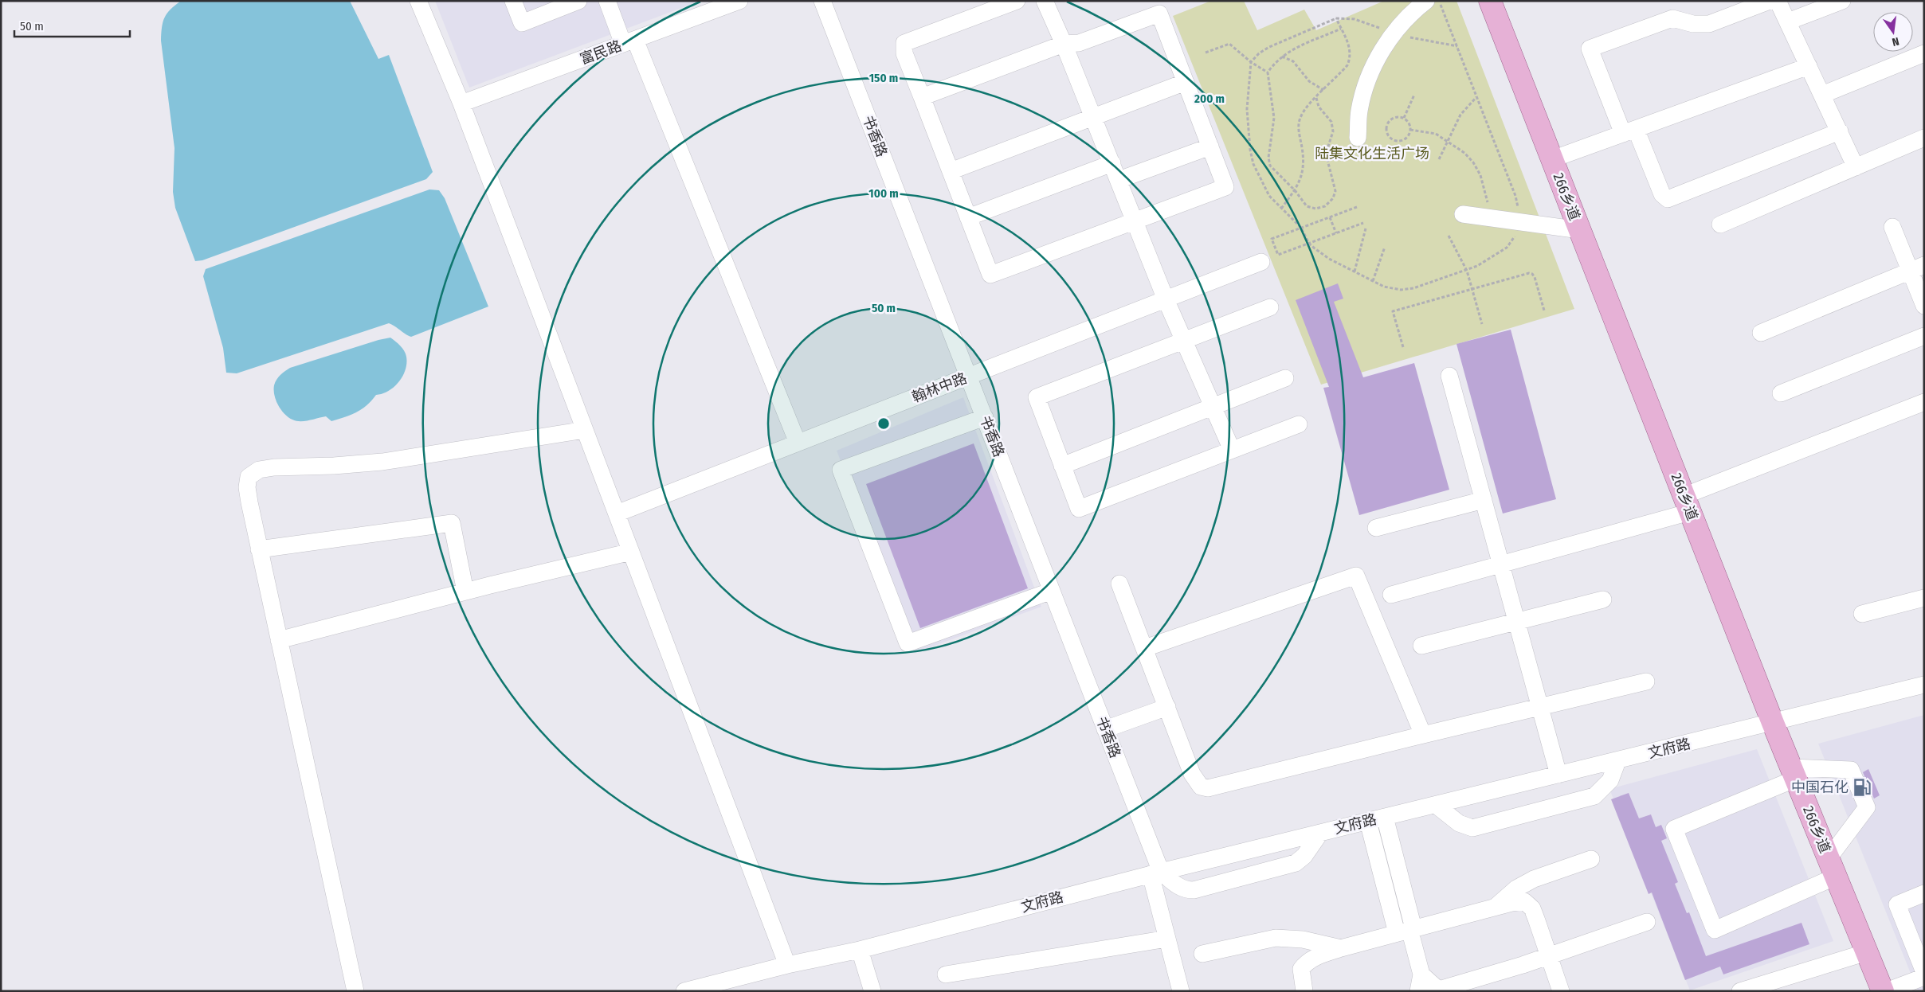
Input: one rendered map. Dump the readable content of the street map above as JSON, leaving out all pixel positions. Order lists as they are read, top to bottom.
{
  "streets": {
    "main road": ["266乡道"],
    "street": [
      "富民路",
      "书香路",
      "翰林中路",
      "文府路"
    ]
  },
  "crossings": [
    ["书香路", "翰林中路"],
    ["书香路", "文府路"],
    ["266乡道", "文府路"]
  ],
  "parks": ["陆集文化生活广场"],
  "places": {
    "fuel station": ["中国石化"]
  },
  "scale_bar": "50 m",
  "north": "bottom",
  "rings": [
    "150 m",
    "200 m",
    "100 m",
    "50 m"
  ]
}
